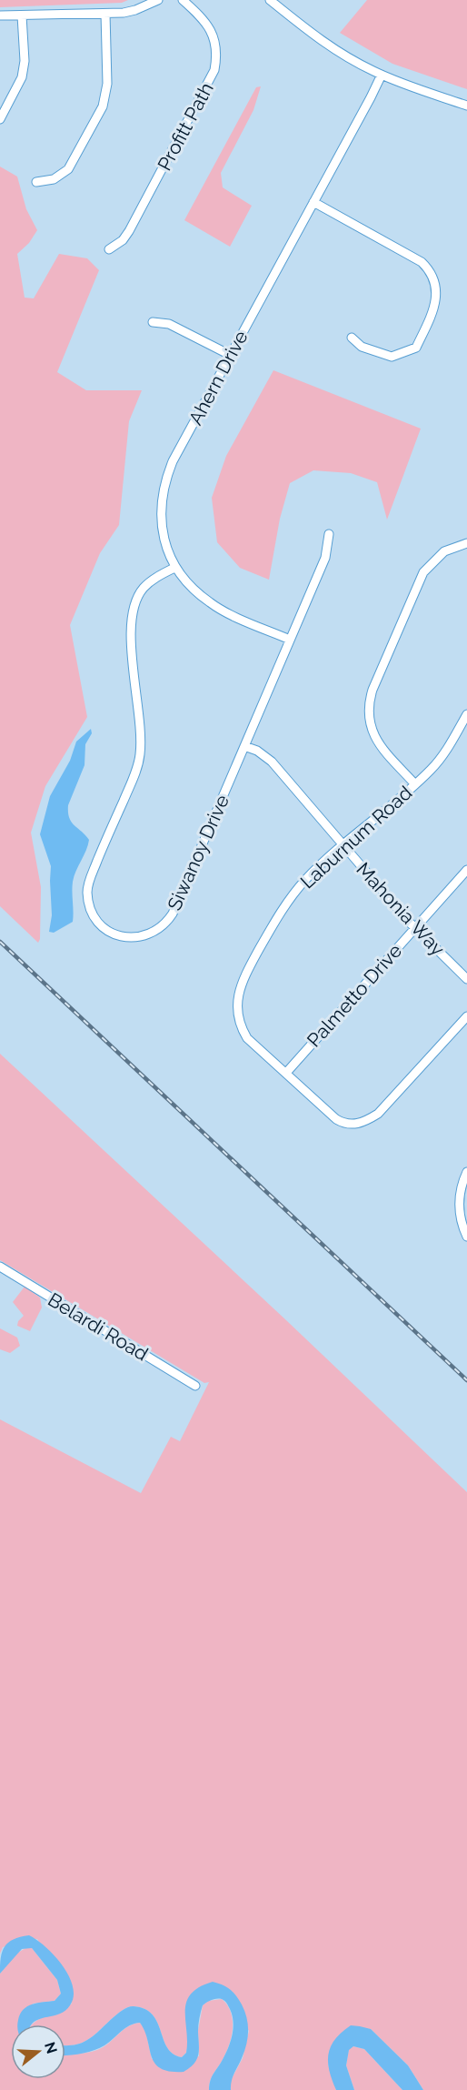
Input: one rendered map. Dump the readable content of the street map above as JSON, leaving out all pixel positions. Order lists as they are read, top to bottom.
{
  "streets": {
    "street": [
      "Profitt Path",
      "Ahern Drive",
      "Laburnum Road",
      "Siwanoy Drive",
      "Mahonia Way",
      "Palmetto Drive",
      "Belardi Road"
    ]
  },
  "crossings": [
    ["Ahern Drive", "Siwanoy Drive"],
    ["Laburnum Road", "Mahonia Way"],
    ["Laburnum Road", "Palmetto Drive"],
    ["Siwanoy Drive", "Mahonia Way"],
    ["Mahonia Way", "Palmetto Drive"]
  ],
  "north": "right"
}
